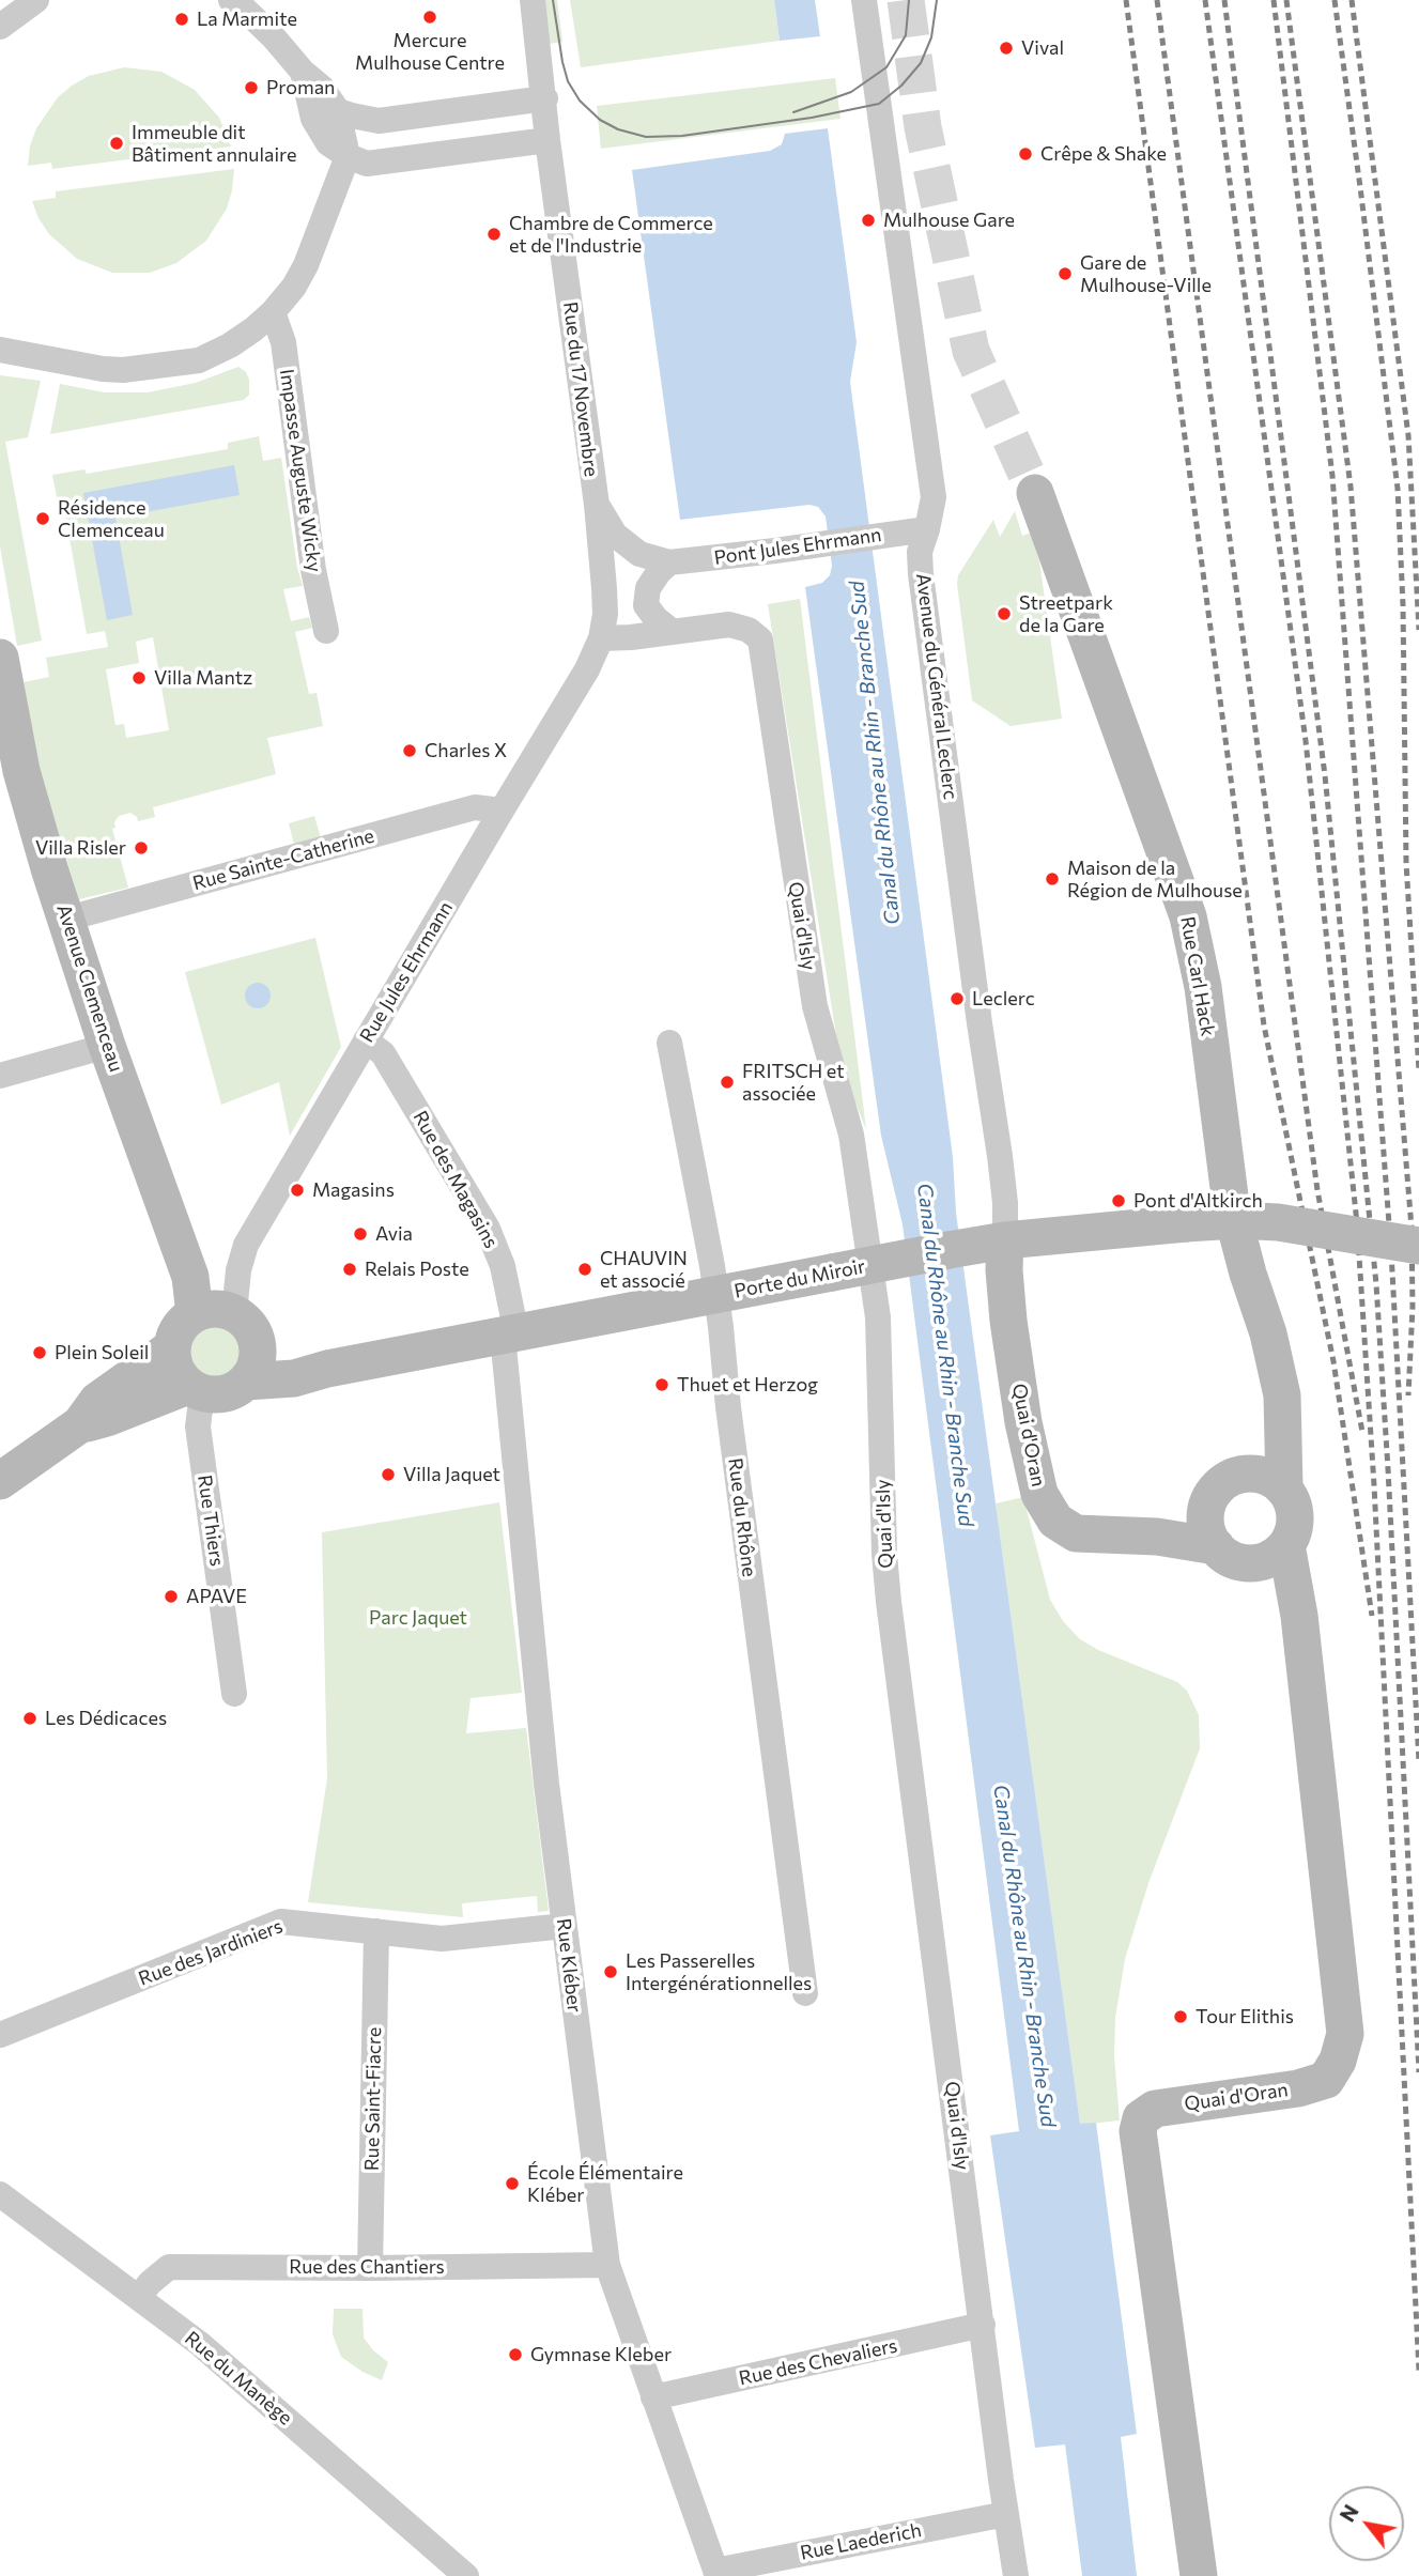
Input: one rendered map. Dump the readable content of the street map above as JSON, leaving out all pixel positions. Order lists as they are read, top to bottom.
{
  "streets": {
    "street": [
      "Rue du 17 Novembre",
      "Impasse Auguste Wicky",
      "Pont Jules Ehrmann",
      "Avenue du Général Leclerc",
      "Rue Sainte-Catherine",
      "Quai d'Isly",
      "Rue Jules Ehrmann",
      "Rue Carl Hack",
      "Avenue Clemenceau",
      "Rue des Magasins",
      "Porte du Miroir",
      "Quai d'Oran",
      "Rue du Rhône",
      "Rue Thiers",
      "Rue des Jardiniers",
      "Rue Kléber",
      "Rue Saint-Fiacre",
      "Rue des Chantiers",
      "Rue des Chevaliers",
      "Rue du Manège",
      "Rue Laederich"
    ]
  },
  "crossings": [
    ["Rue du 17 Novembre", "Quai d'Isly"],
    ["Rue du 17 Novembre", "Rue Jules Ehrmann"],
    ["Pont Jules Ehrmann", "Avenue du Général Leclerc"],
    ["Avenue du Général Leclerc", "Porte du Miroir"],
    ["Avenue du Général Leclerc", "Quai d'Oran"],
    ["Rue Sainte-Catherine", "Rue Jules Ehrmann"],
    ["Rue Sainte-Catherine", "Avenue Clemenceau"],
    ["Quai d'Isly", "Rue Jules Ehrmann"],
    ["Quai d'Isly", "Rue des Chevaliers"],
    ["Quai d'Isly", "Rue Laederich"],
    ["Rue Jules Ehrmann", "Avenue Clemenceau"],
    ["Rue Jules Ehrmann", "Rue des Magasins"],
    ["Rue Jules Ehrmann", "Porte du Miroir"],
    ["Rue Jules Ehrmann", "Rue Thiers"],
    ["Rue Carl Hack", "Quai d'Oran"],
    ["Avenue Clemenceau", "Porte du Miroir"],
    ["Avenue Clemenceau", "Rue Thiers"],
    ["Rue des Magasins", "Porte du Miroir"],
    ["Rue des Magasins", "Rue Kléber"],
    ["Porte du Miroir", "Quai d'Oran"],
    ["Porte du Miroir", "Rue du Rhône"],
    ["Porte du Miroir", "Rue Thiers"],
    ["Porte du Miroir", "Rue Kléber"],
    ["Rue des Jardiniers", "Rue Kléber"],
    ["Rue des Jardiniers", "Rue Saint-Fiacre"],
    ["Rue Kléber", "Rue des Chantiers"],
    ["Rue Kléber", "Rue des Chevaliers"],
    ["Rue Kléber", "Rue Laederich"],
    ["Rue Saint-Fiacre", "Rue des Chantiers"],
    ["Rue des Chantiers", "Rue du Manège"]
  ],
  "water": ["Canal du Rhône au Rhin - Branche Sud"],
  "parks": ["Parc Jaquet"],
  "places": [
    "Mercure Mulhouse Centre",
    "La Marmite",
    "Vival",
    "Proman",
    "Immeuble dit Bâtiment annulaire",
    "Crêpe & Shake",
    "Mulhouse Gare",
    "Chambre de Commerce et de l'Industrie",
    "Gare de Mulhouse-Ville",
    "Résidence Clemenceau",
    "Streetpark de la Gare",
    "Villa Mantz",
    "Charles X",
    "Villa Risler",
    "Maison de la Région de Mulhouse",
    "Leclerc",
    "FRITSCH et associée",
    "Magasins",
    "Pont d'Altkirch",
    "Avia",
    "Relais Poste",
    "CHAUVIN et associé",
    "Plein Soleil",
    "Thuet et Herzog",
    "Villa Jaquet",
    "APAVE",
    "Les Dédicaces",
    "Les Passerelles Intergénérationnelles",
    "Tour Elithis",
    "École Élémentaire Kléber",
    "Gymnase Kleber"
  ],
  "north": "top left"
}
